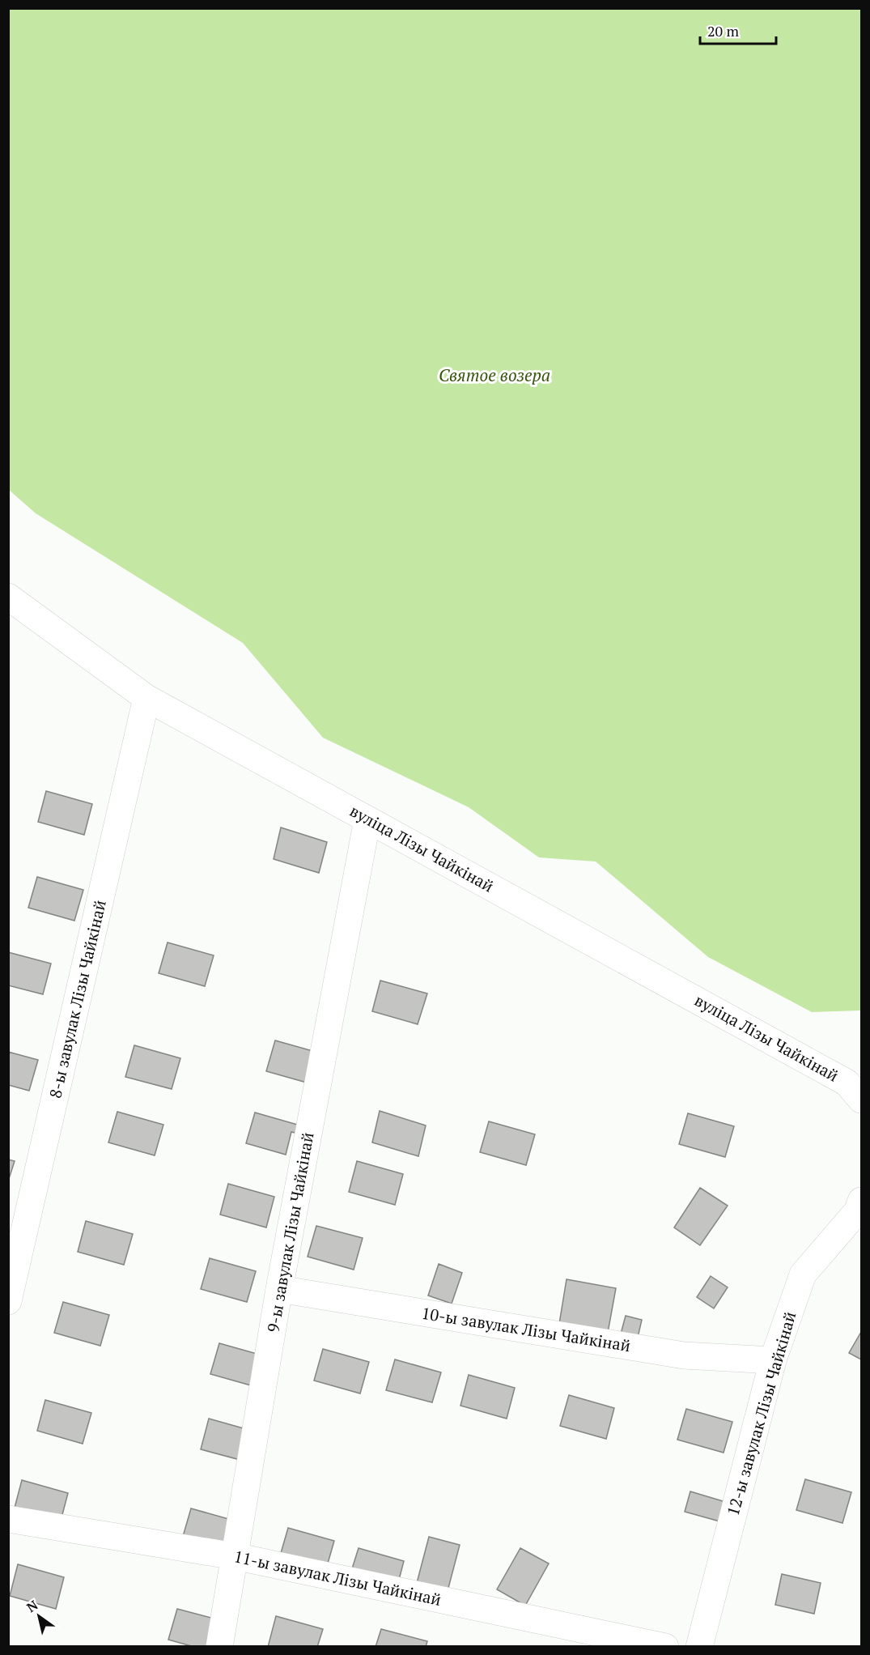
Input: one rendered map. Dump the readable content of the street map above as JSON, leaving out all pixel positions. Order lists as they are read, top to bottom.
{
  "streets": {
    "street": [
      "вуліца Лізы Чайкінай",
      "8-ы завулак Лізы Чайкінай",
      "9-ы завулак Лізы Чайкінай",
      "10-ы завулак Лізы Чайкінай",
      "12-ы завулак Лізы Чайкінай",
      "11-ы завулак Лізы Чайкінай"
    ]
  },
  "crossings": [
    ["вуліца Лізы Чайкінай", "8-ы завулак Лізы Чайкінай"],
    ["вуліца Лізы Чайкінай", "9-ы завулак Лізы Чайкінай"],
    ["9-ы завулак Лізы Чайкінай", "10-ы завулак Лізы Чайкінай"],
    ["9-ы завулак Лізы Чайкінай", "11-ы завулак Лізы Чайкінай"],
    ["10-ы завулак Лізы Чайкінай", "12-ы завулак Лізы Чайкінай"]
  ],
  "water": ["Святое возера"],
  "scale_bar": "20 m",
  "north": "top left"
}
